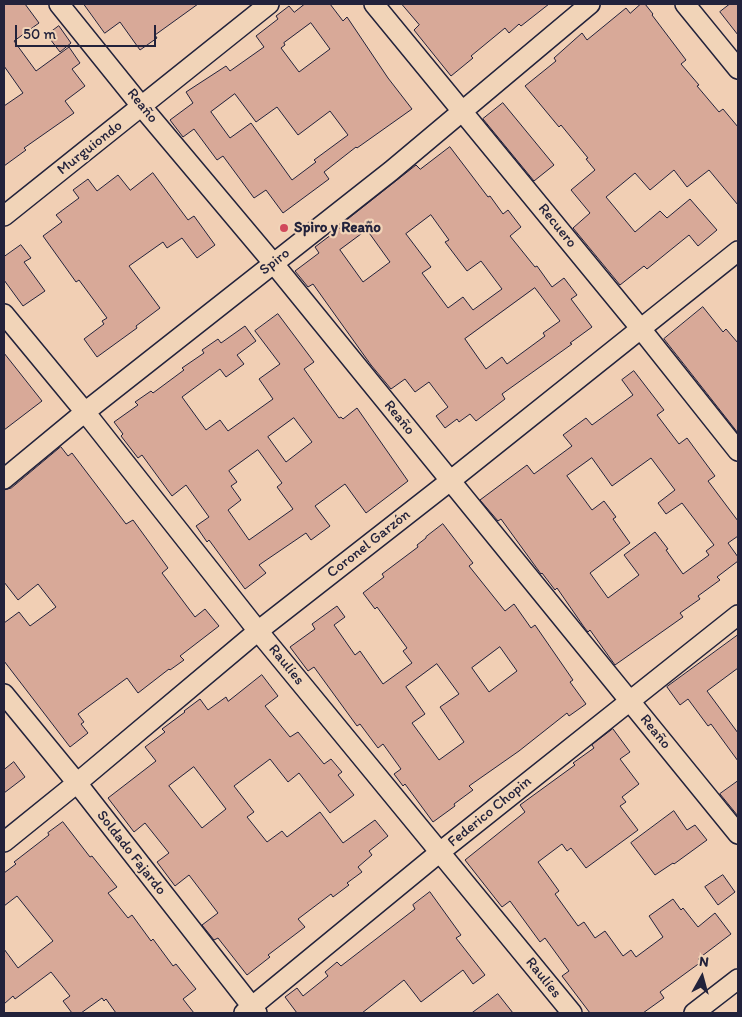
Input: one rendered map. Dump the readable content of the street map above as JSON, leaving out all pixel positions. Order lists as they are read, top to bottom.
{
  "streets": {
    "street": [
      "Reaño",
      "Murguiondo",
      "Recuero",
      "Spiro",
      "Coronel Garzón",
      "Raulíes",
      "Federico Chopin",
      "Soldado Fajardo"
    ]
  },
  "crossings": [
    ["Reaño", "Murguiondo"],
    ["Reaño", "Spiro"],
    ["Reaño", "Coronel Garzón"],
    ["Reaño", "Federico Chopin"],
    ["Recuero", "Spiro"],
    ["Recuero", "Coronel Garzón"],
    ["Spiro", "Raulíes"],
    ["Coronel Garzón", "Raulíes"],
    ["Coronel Garzón", "Soldado Fajardo"],
    ["Raulíes", "Federico Chopin"],
    ["Federico Chopin", "Soldado Fajardo"]
  ],
  "places": ["Spiro y Reaño"],
  "scale_bar": "50 m",
  "north": "top"
}
